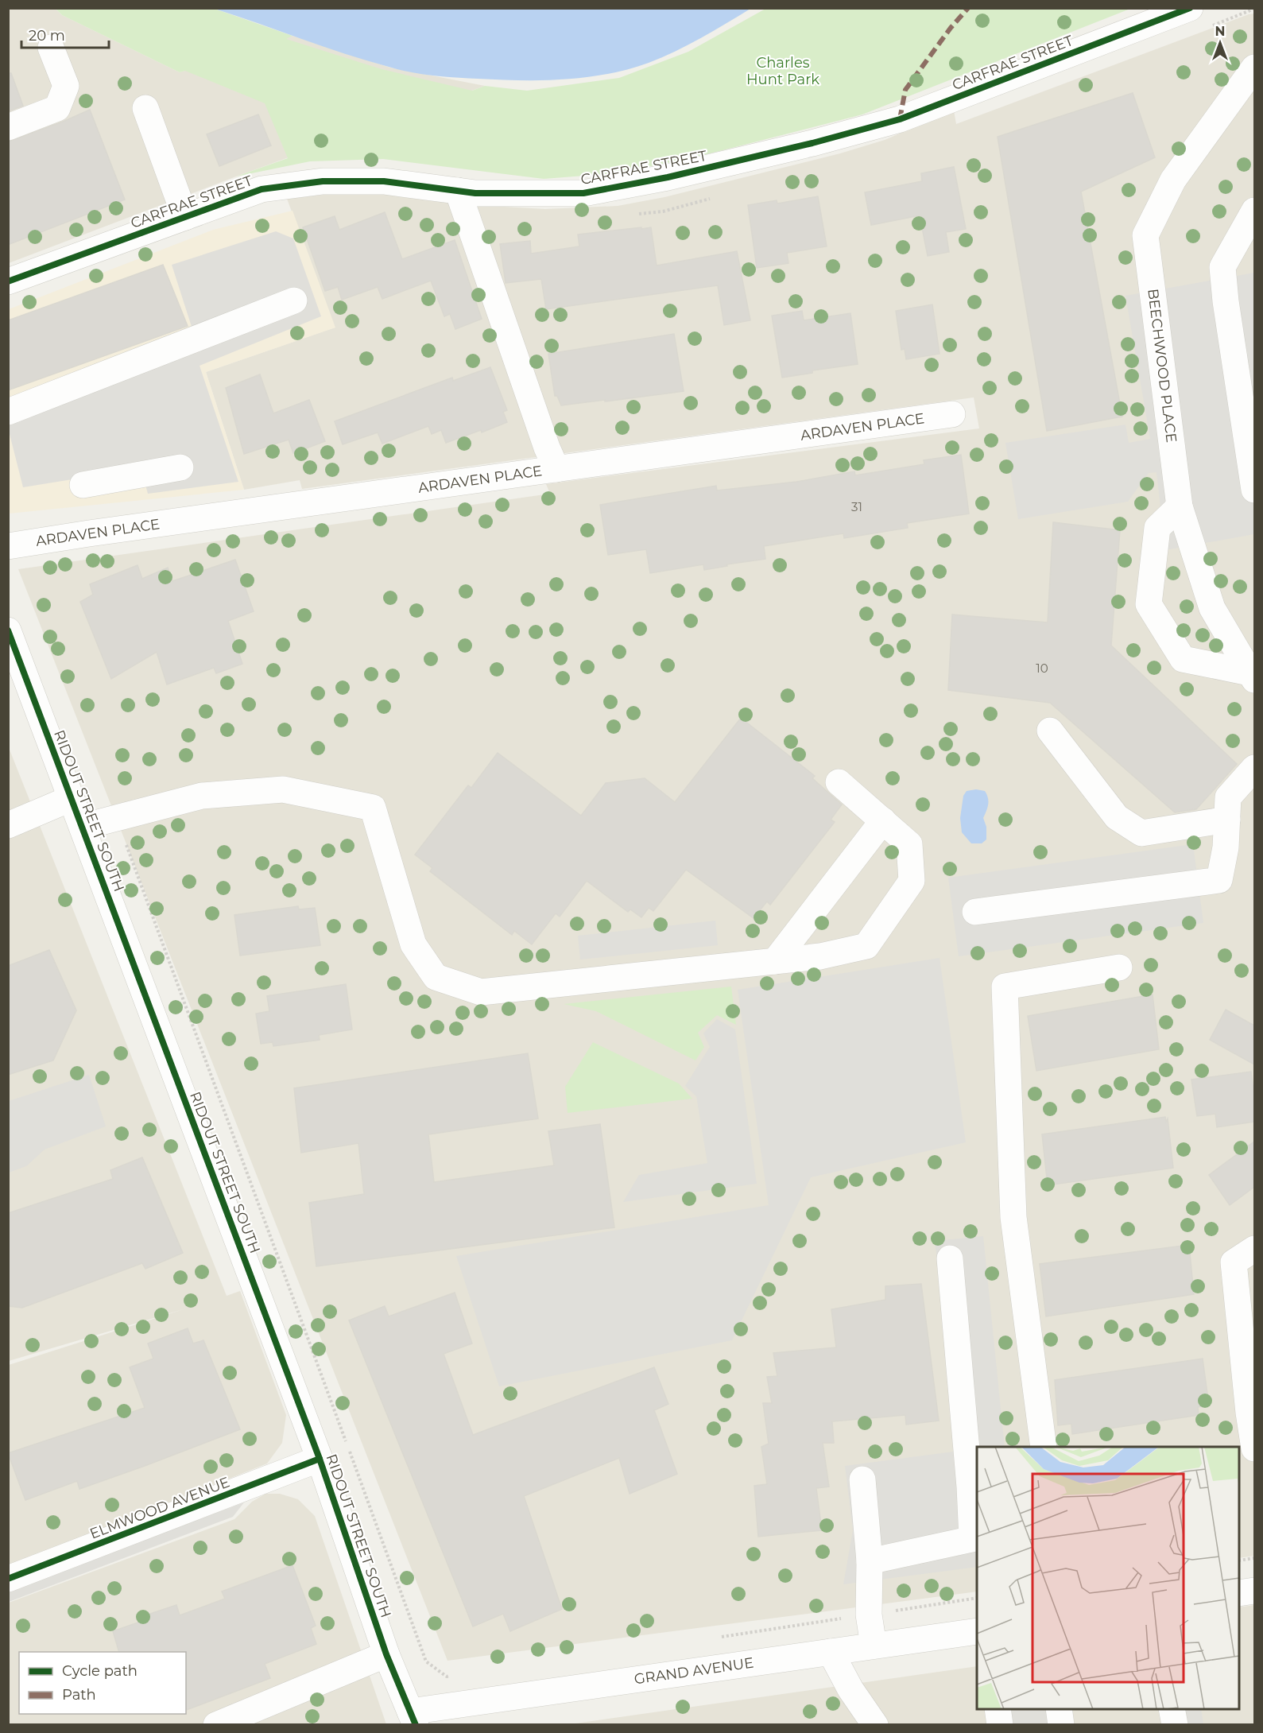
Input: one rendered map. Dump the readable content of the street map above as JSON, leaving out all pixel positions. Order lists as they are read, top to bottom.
{
  "streets": {
    "street": [
      "CARFRAE STREET",
      "BEECHWOOD PLACE",
      "ARDAVEN PLACE",
      "RIDOUT STREET SOUTH",
      "ELMWOOD AVENUE",
      "GRAND AVENUE"
    ]
  },
  "crossings": [
    ["RIDOUT STREET SOUTH", "ELMWOOD AVENUE"],
    ["RIDOUT STREET SOUTH", "GRAND AVENUE"]
  ],
  "parks": ["Charles Hunt Park"],
  "house_numbers": ["31", "10"],
  "legend": ["Cycle path", "Path"],
  "scale_bar": "20 m",
  "north": "top"
}
